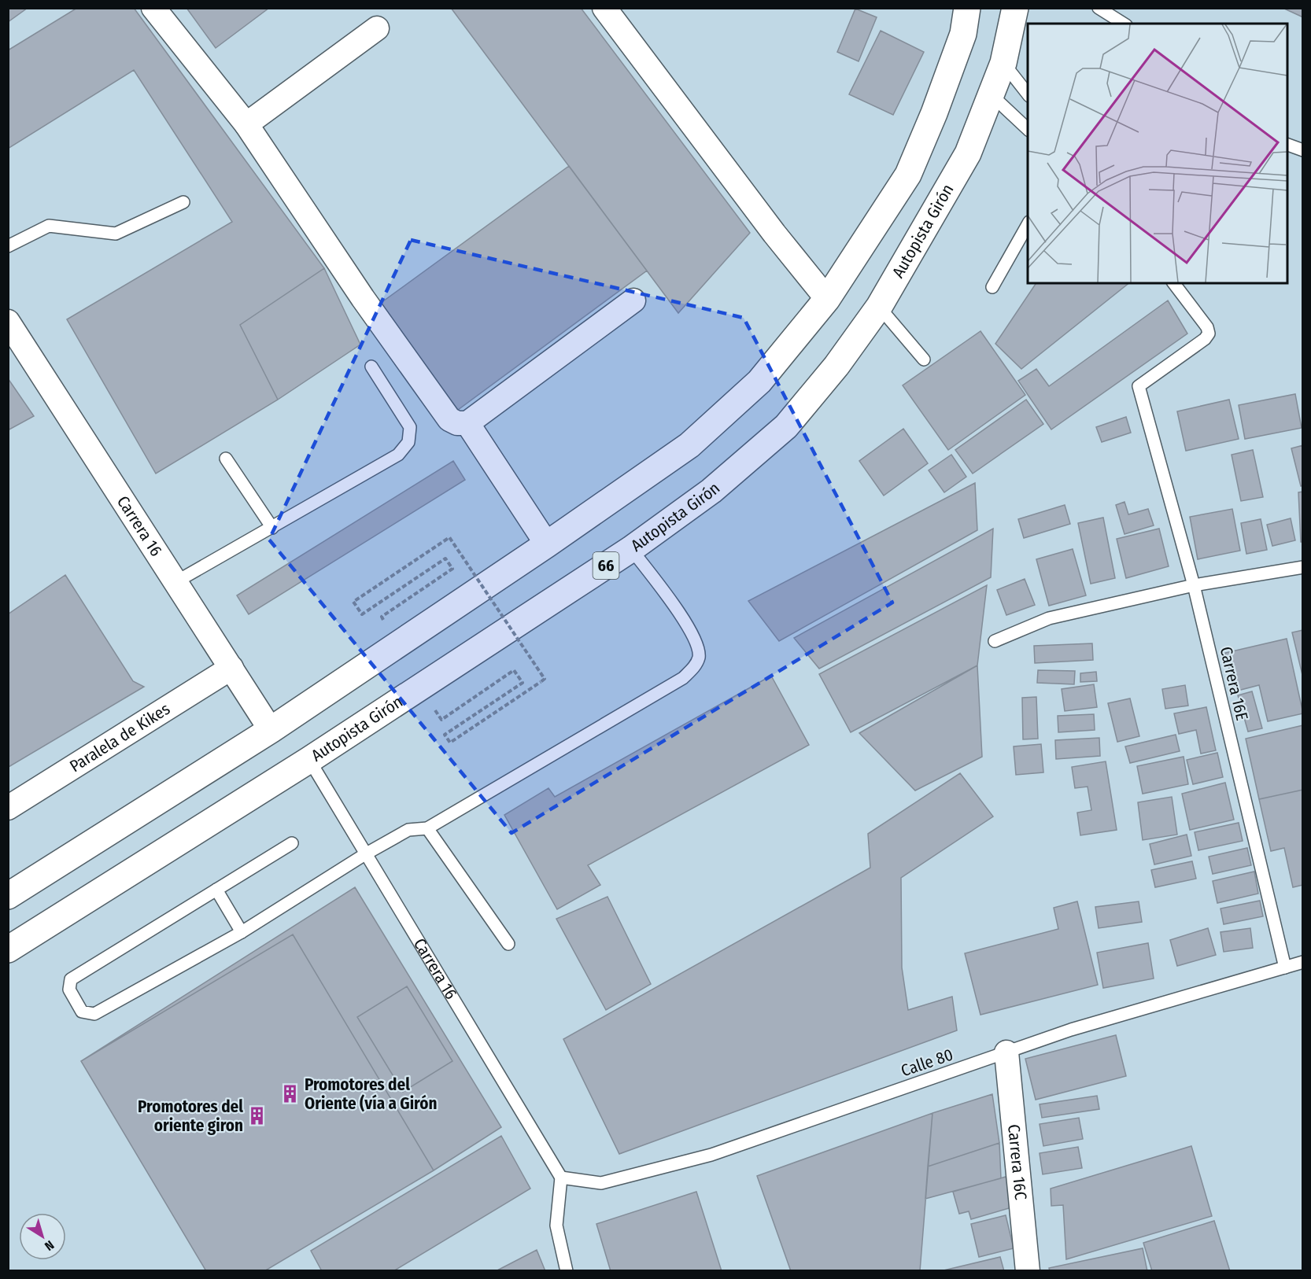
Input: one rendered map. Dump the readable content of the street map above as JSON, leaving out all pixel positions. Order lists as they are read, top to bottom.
{
  "streets": {
    "highway": ["Autopista Girón", "66"],
    "street": ["Carrera 16", "Paralela de Kikes", "Carrera 16C"],
    "lane": ["Carrera 16E", "Calle 80"]
  },
  "crossings": [
    ["Autopista Girón", "Carrera 16"],
    ["Carrera 16", "Paralela de Kikes"],
    ["Carrera 16", "Calle 80"],
    ["Carrera 16E", "Calle 80"],
    ["Calle 80", "Carrera 16C"]
  ],
  "places": {
    "building": ["Promotores del Oriente (vía a Girón", "Promotores del oriente giron"]
  },
  "north": "bottom right"
}
